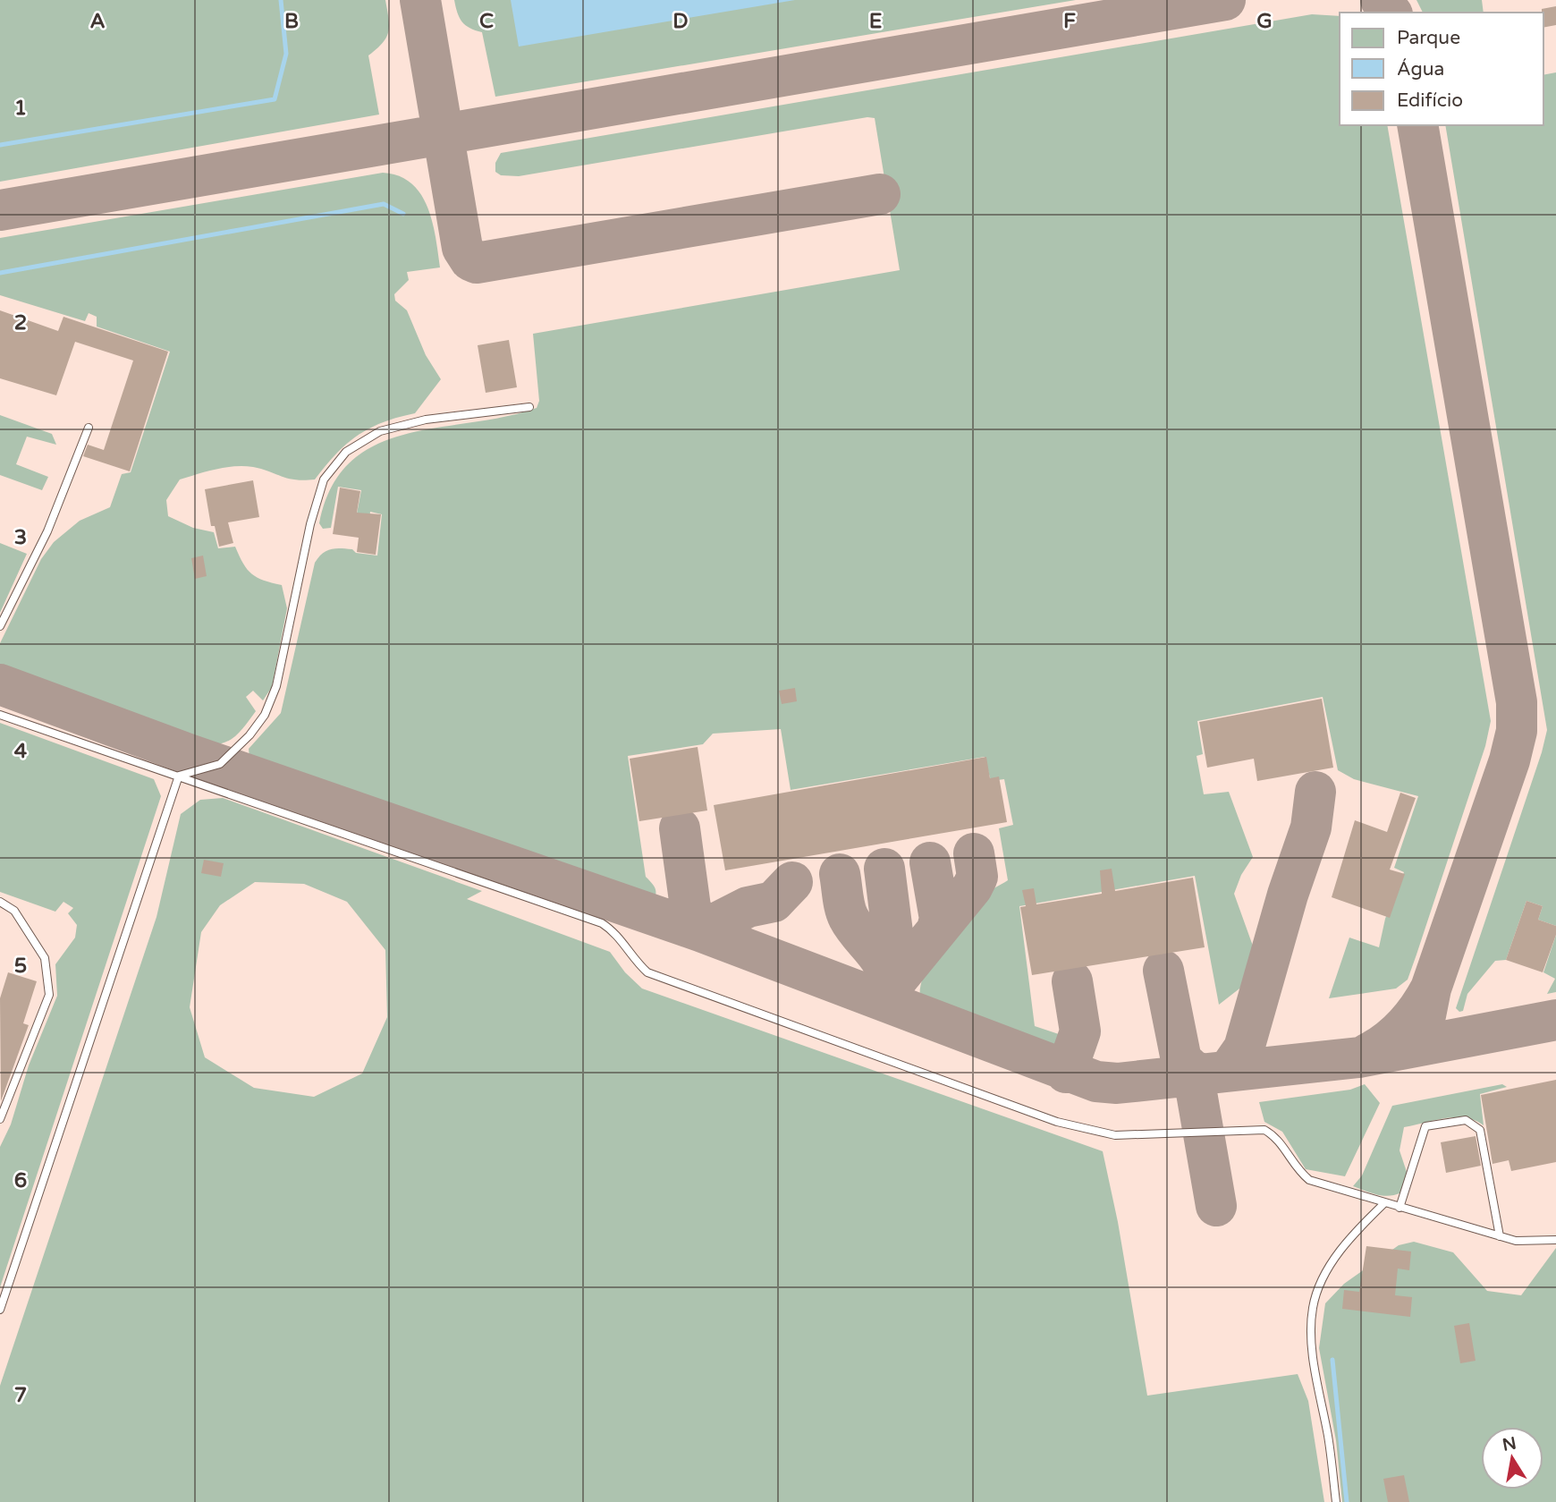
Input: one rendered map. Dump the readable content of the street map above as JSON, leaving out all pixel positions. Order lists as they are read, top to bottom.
{
  "legend": ["Parque", "Água", "Edifício"],
  "north": "top",
  "grid": {
    "columns": [
      "A",
      "B",
      "C",
      "D",
      "E",
      "F",
      "G"
    ],
    "rows": [
      "1",
      "2",
      "3",
      "4",
      "5",
      "6",
      "7"
    ]
  }
}
